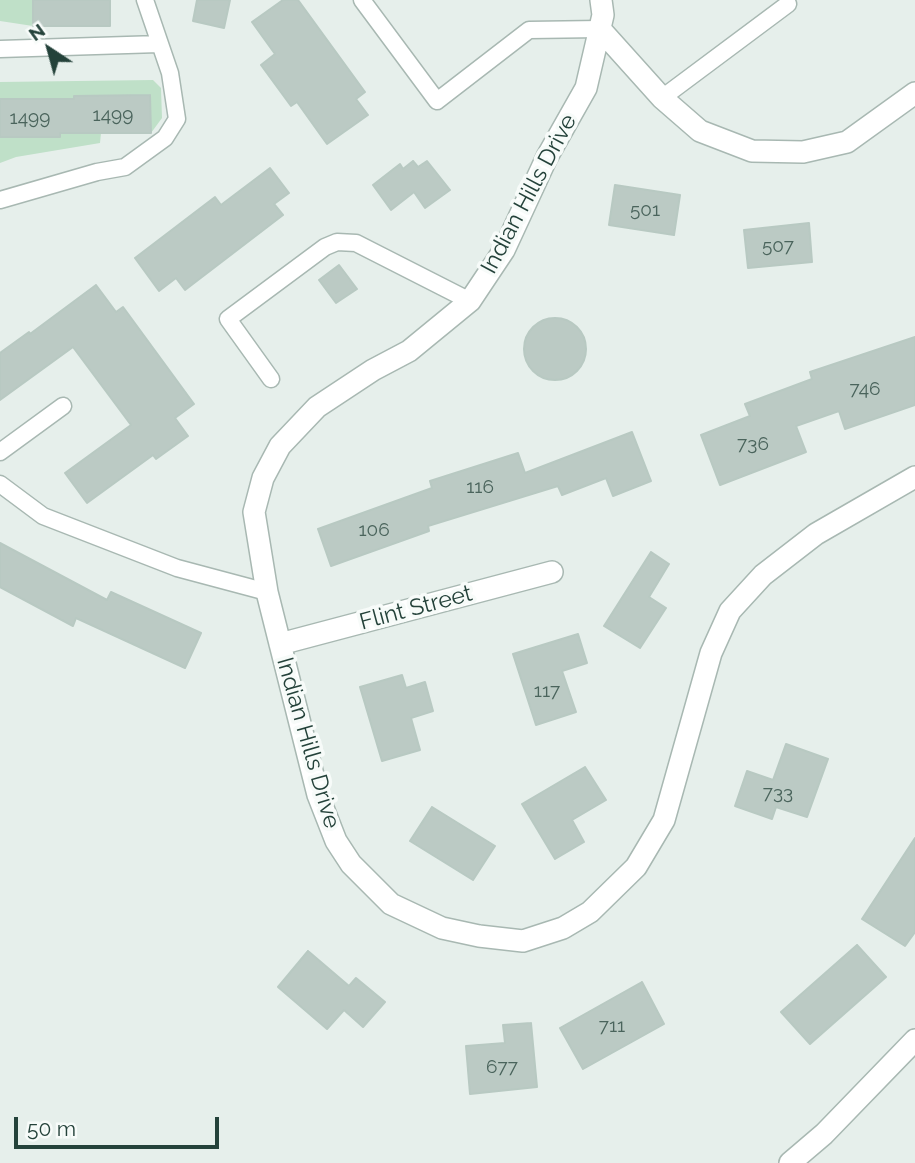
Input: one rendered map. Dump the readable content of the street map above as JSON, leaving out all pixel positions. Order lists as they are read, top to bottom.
{
  "streets": {
    "street": ["Indian Hills Drive", "Flint Street"]
  },
  "crossings": [
    ["Indian Hills Drive", "Flint Street"]
  ],
  "house_numbers": [
    "1499",
    "1499",
    "501",
    "507",
    "746",
    "736",
    "116",
    "106",
    "117",
    "733",
    "711",
    "677"
  ],
  "scale_bar": "50 m",
  "north": "top left"
}
